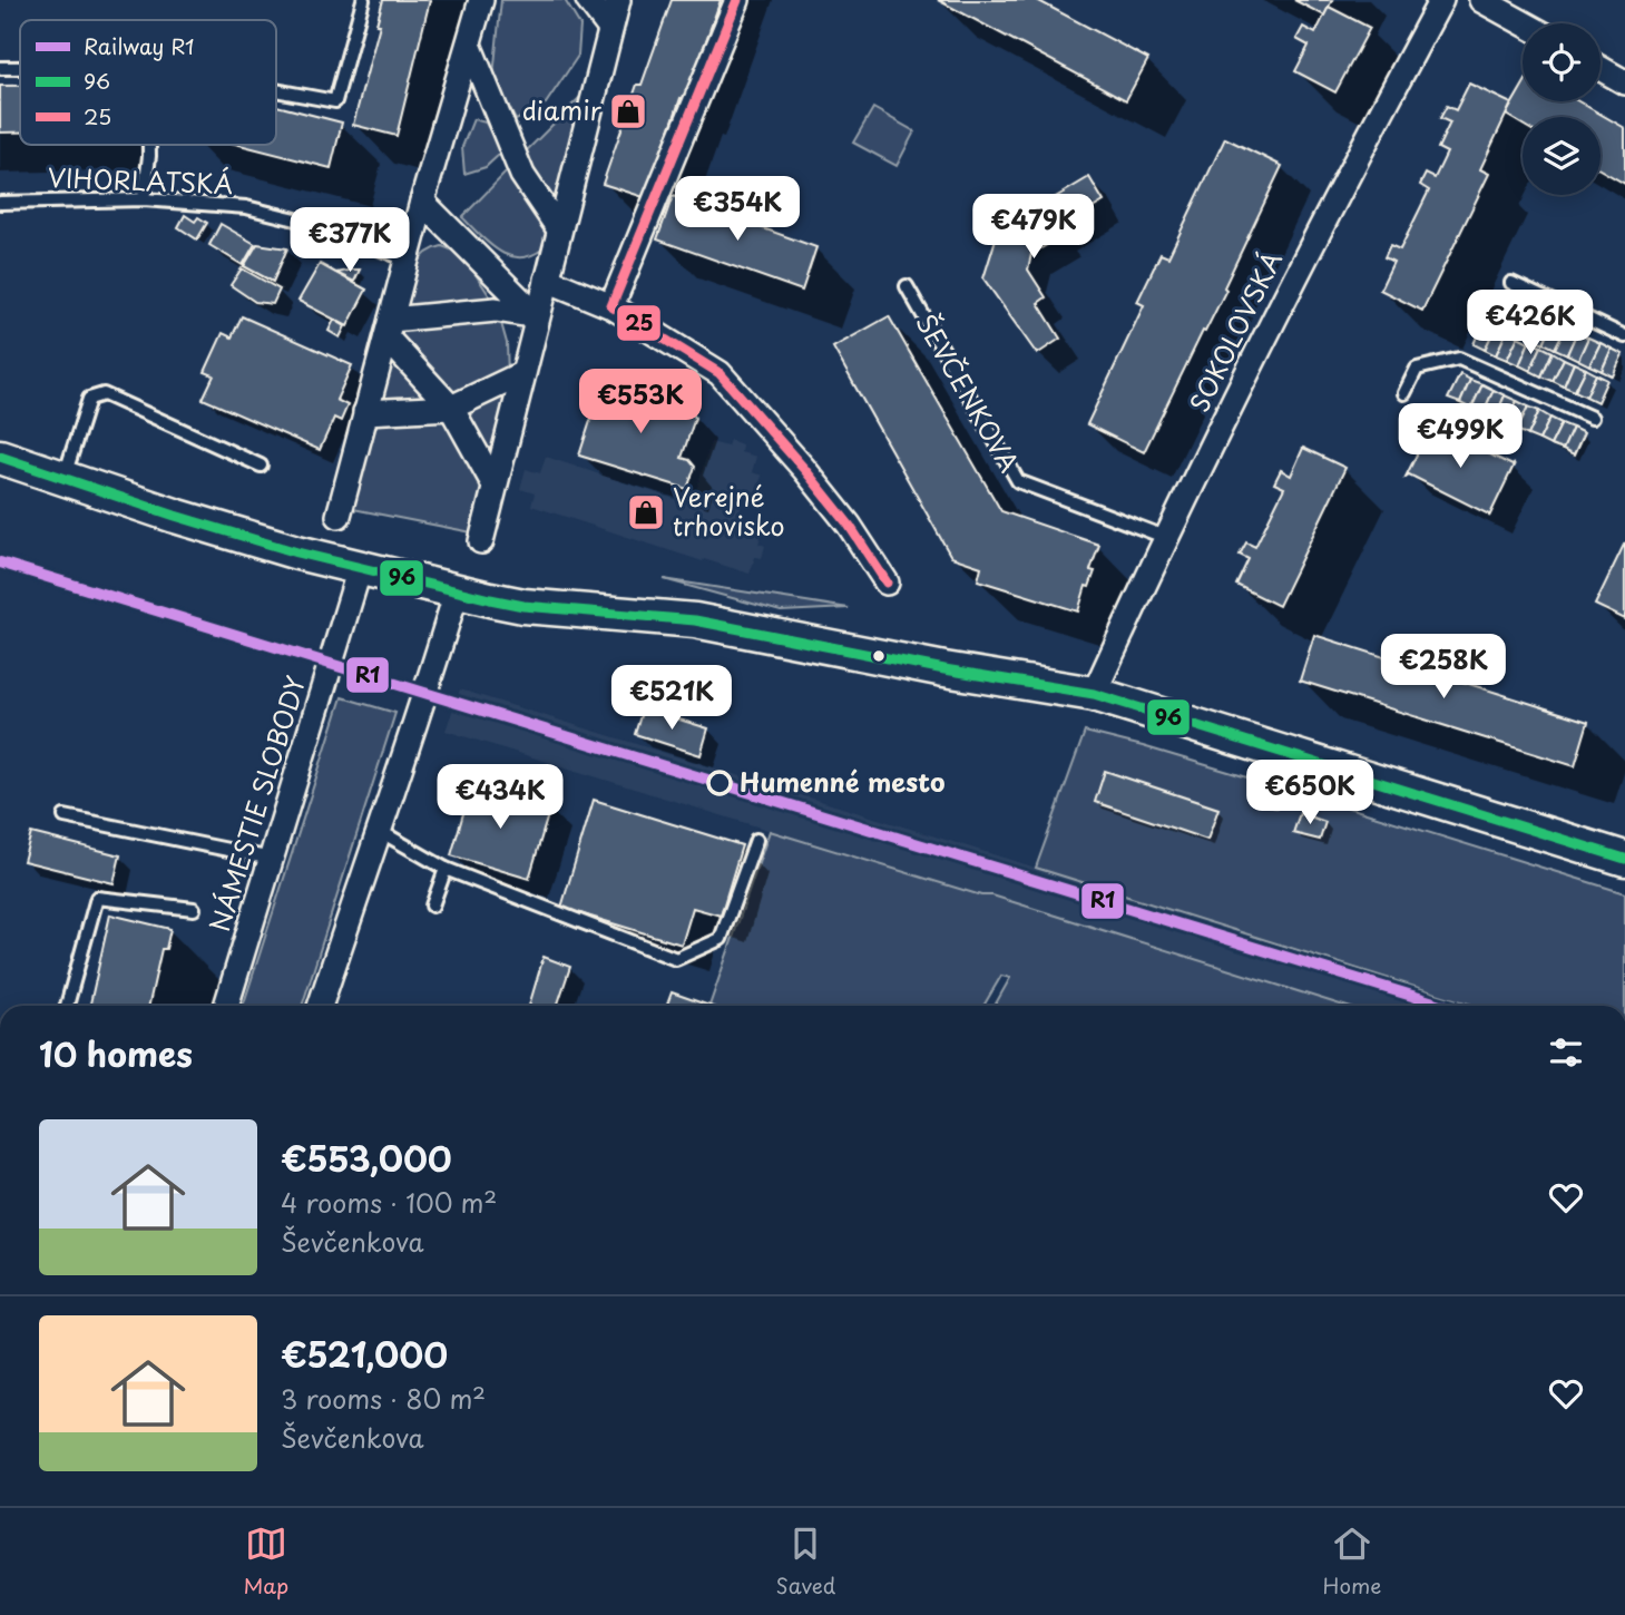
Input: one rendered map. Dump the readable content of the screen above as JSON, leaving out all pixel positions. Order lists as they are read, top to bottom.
{
  "streets": {
    "street": ["SOKOLOVSKÁ", "NÁMESTIE SLOBODY"],
    "lane": ["VIHORLATSKÁ", "ŠEVČENKOVA"]
  },
  "crossings": [
    ["SOKOLOVSKÁ", "ŠEVČENKOVA"]
  ],
  "places": {
    "shop": ["diamir", "Verejné trhovisko"],
    "other": ["Humenné mesto"]
  },
  "lines": ["transit line 25", "transit line 96", "rail line R1"],
  "legend": ["Railway R1", "96", "25"],
  "page": {
    "price": [
      "€354K",
      "€479K",
      "€377K",
      "€426K",
      "€553K",
      "€499K",
      "€258K",
      "€521K",
      "€650K",
      "€434K"
    ],
    "heading": "10 homes",
    "list": [
      {
        "name": "€553,000",
        "note": "4 rooms · 100 m² · Ševčenkova"
      },
      {
        "name": "€521,000",
        "note": "3 rooms · 80 m² · Ševčenkova"
      }
    ],
    "tabs": ["Map", "Saved", "Home"]
  }
}
